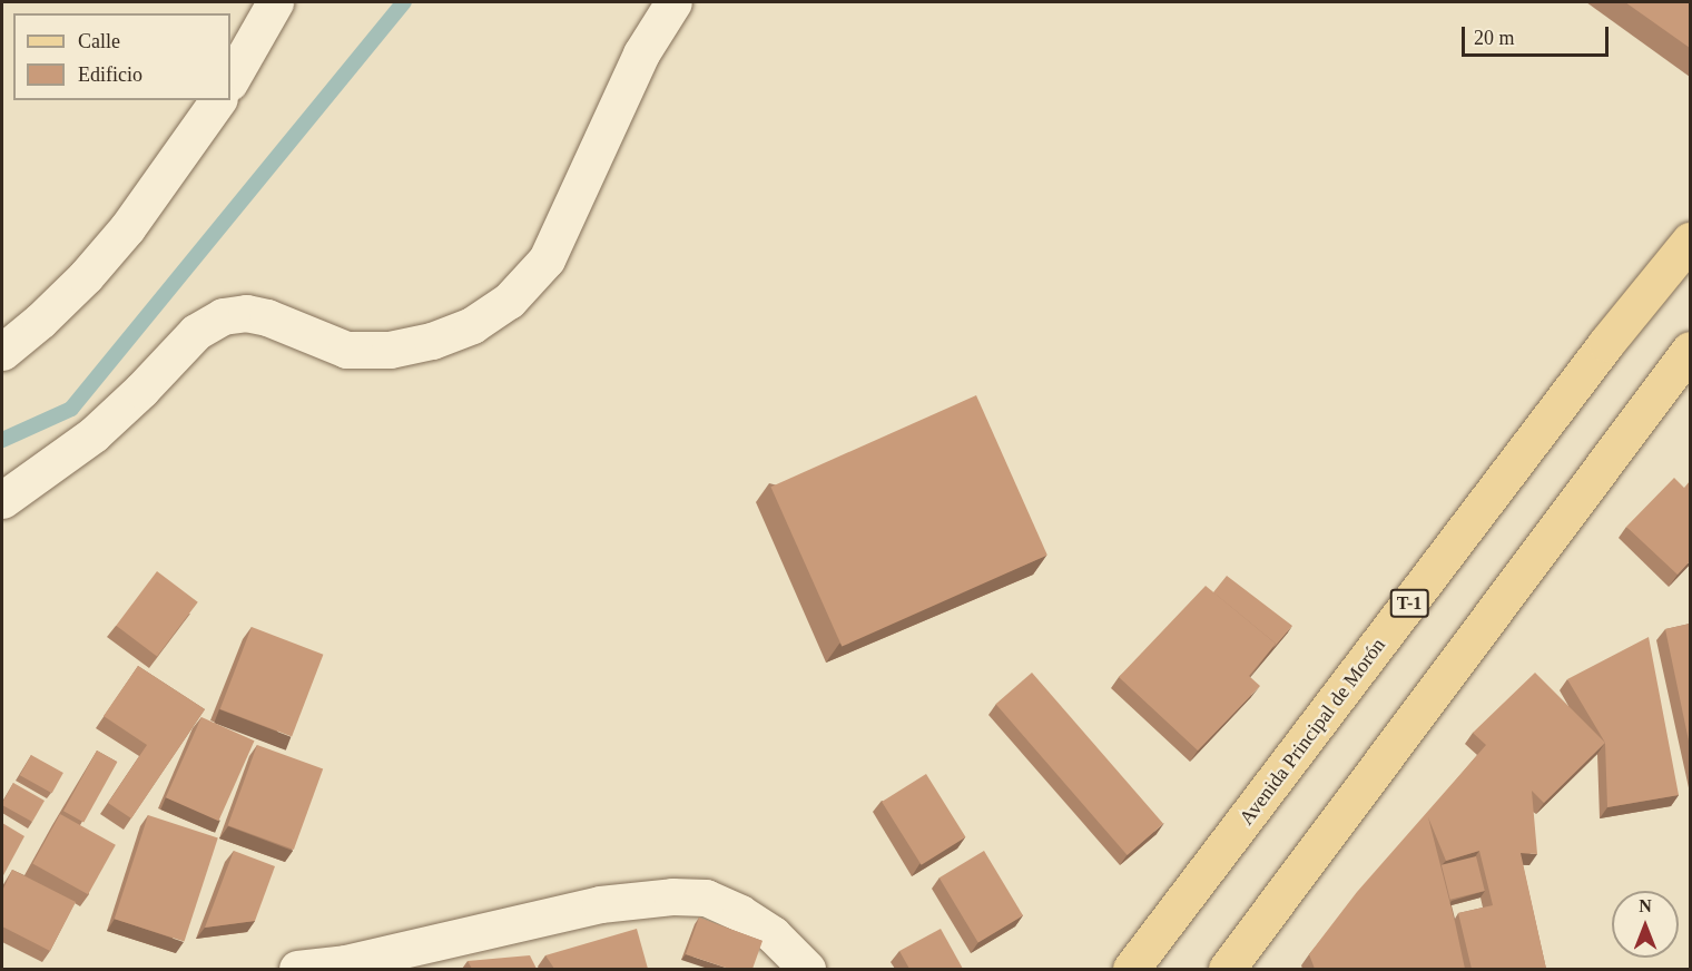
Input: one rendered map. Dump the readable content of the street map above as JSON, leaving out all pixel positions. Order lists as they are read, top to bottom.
{
  "streets": {
    "main road": ["T-1", "Avenida Principal de Morón"]
  },
  "legend": ["Calle", "Edificio"],
  "scale_bar": "20 m",
  "north": "top"
}
